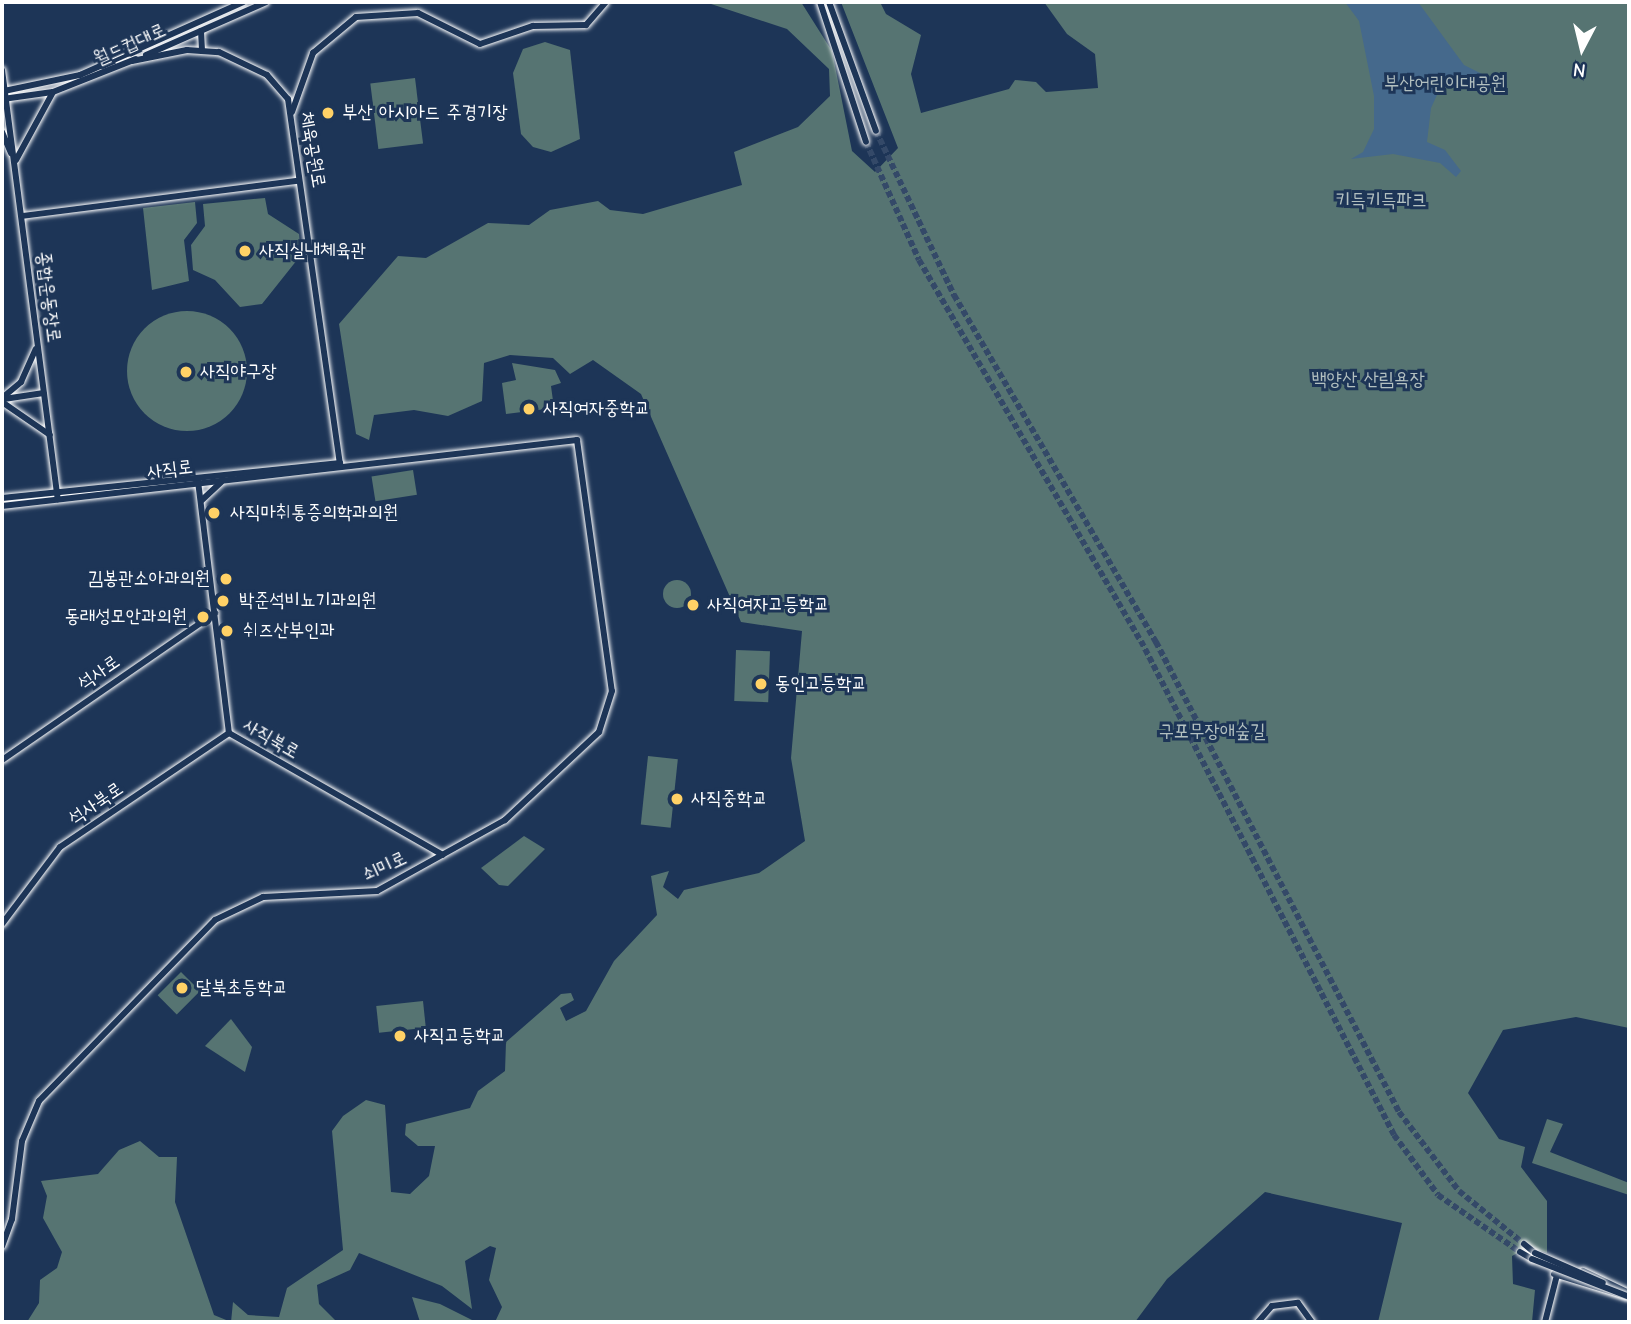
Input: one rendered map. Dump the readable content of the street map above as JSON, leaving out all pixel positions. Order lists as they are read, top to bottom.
{
  "streets": {
    "main road": [
      "월드컵대로",
      "체육공원로",
      "종합운동장로",
      "사직로",
      "석사로",
      "사직북로",
      "석사북로",
      "쇠미로"
    ]
  },
  "crossings": [
    ["월드컵대로", "체육공원로"],
    ["월드컵대로", "종합운동장로"],
    ["체육공원로", "사직로"],
    ["종합운동장로", "사직로"],
    ["사직로", "사직북로"],
    ["사직로", "쇠미로"],
    ["석사로", "사직북로"],
    ["사직북로", "석사북로"],
    ["사직북로", "쇠미로"]
  ],
  "parks": [
    "부산어린이대공원",
    "키득키득파크",
    "백양산 산림욕장",
    "구포무장애숲길"
  ],
  "places": [
    "부산 아시아드 주경기장",
    "사직실내체육관",
    "사직야구장",
    "사직여자중학교",
    "사직마취통증의학과의원",
    "김봉관소아과의원",
    "박준석비뇨기과의원",
    "사직여자고등학교",
    "동래성모안과의원",
    "쉬즈산부인과",
    "동인고등학교",
    "사직중학교",
    "달북초등학교",
    "사직고등학교"
  ],
  "north": "bottom"
}
